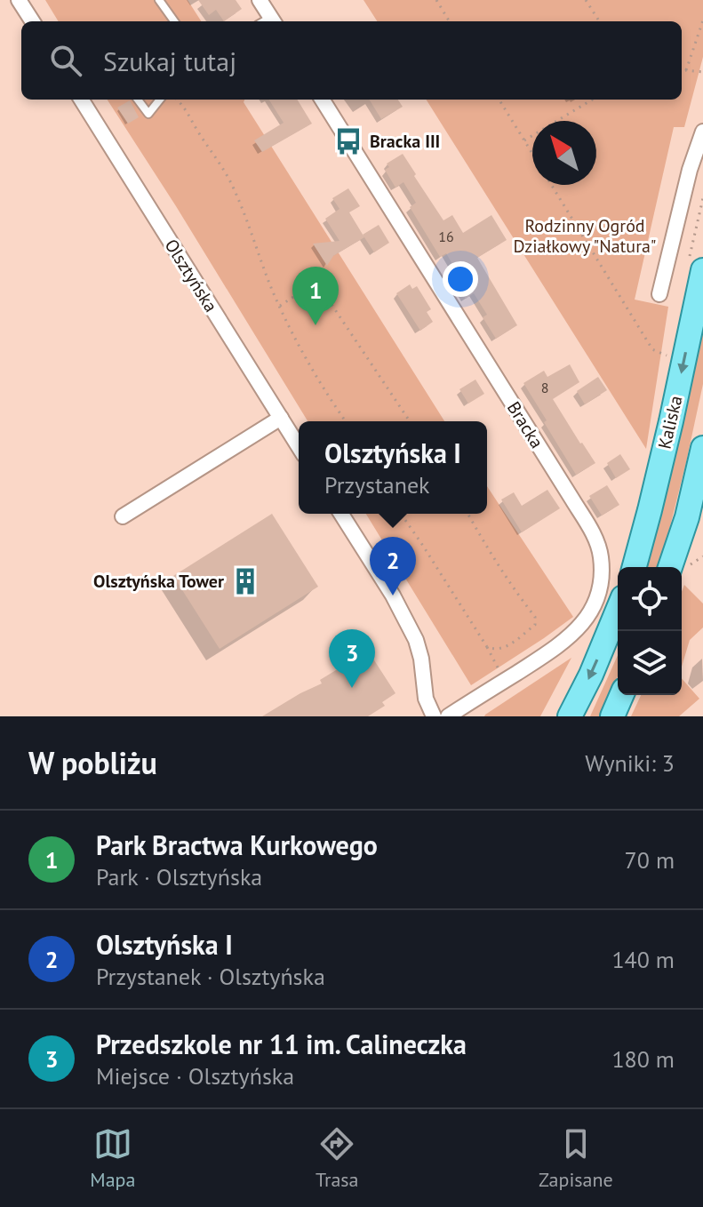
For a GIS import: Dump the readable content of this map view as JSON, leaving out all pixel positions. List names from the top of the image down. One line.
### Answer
{"streets":{"main road":["Kaliska"],"street":["Olsztyńska","Bracka"]},"parks":["Rodzinny Ogród Działkowy \"Natura\""],"places":{"bus stop":["Bracka III"],"building":["Olsztyńska Tower"]},"house_numbers":["16","8"],"north":"top left","page":{"search":"Szukaj tutaj","pins":["1","2","3"],"popup":["Olsztyńska I","Przystanek"],"heading":["W pobliżu","Wyniki: 3"],"list":[{"mark":"1","name":"Park Bractwa Kurkowego","note":"Park · Olsztyńska","value":"70 m"},{"mark":"2","name":"Olsztyńska I","note":"Przystanek · Olsztyńska","value":"140 m"},{"mark":"3","name":"Przedszkole nr 11 im. Calineczka","note":"Miejsce · Olsztyńska","value":"180 m"}],"nav":["Mapa","Trasa","Zapisane"]}}
